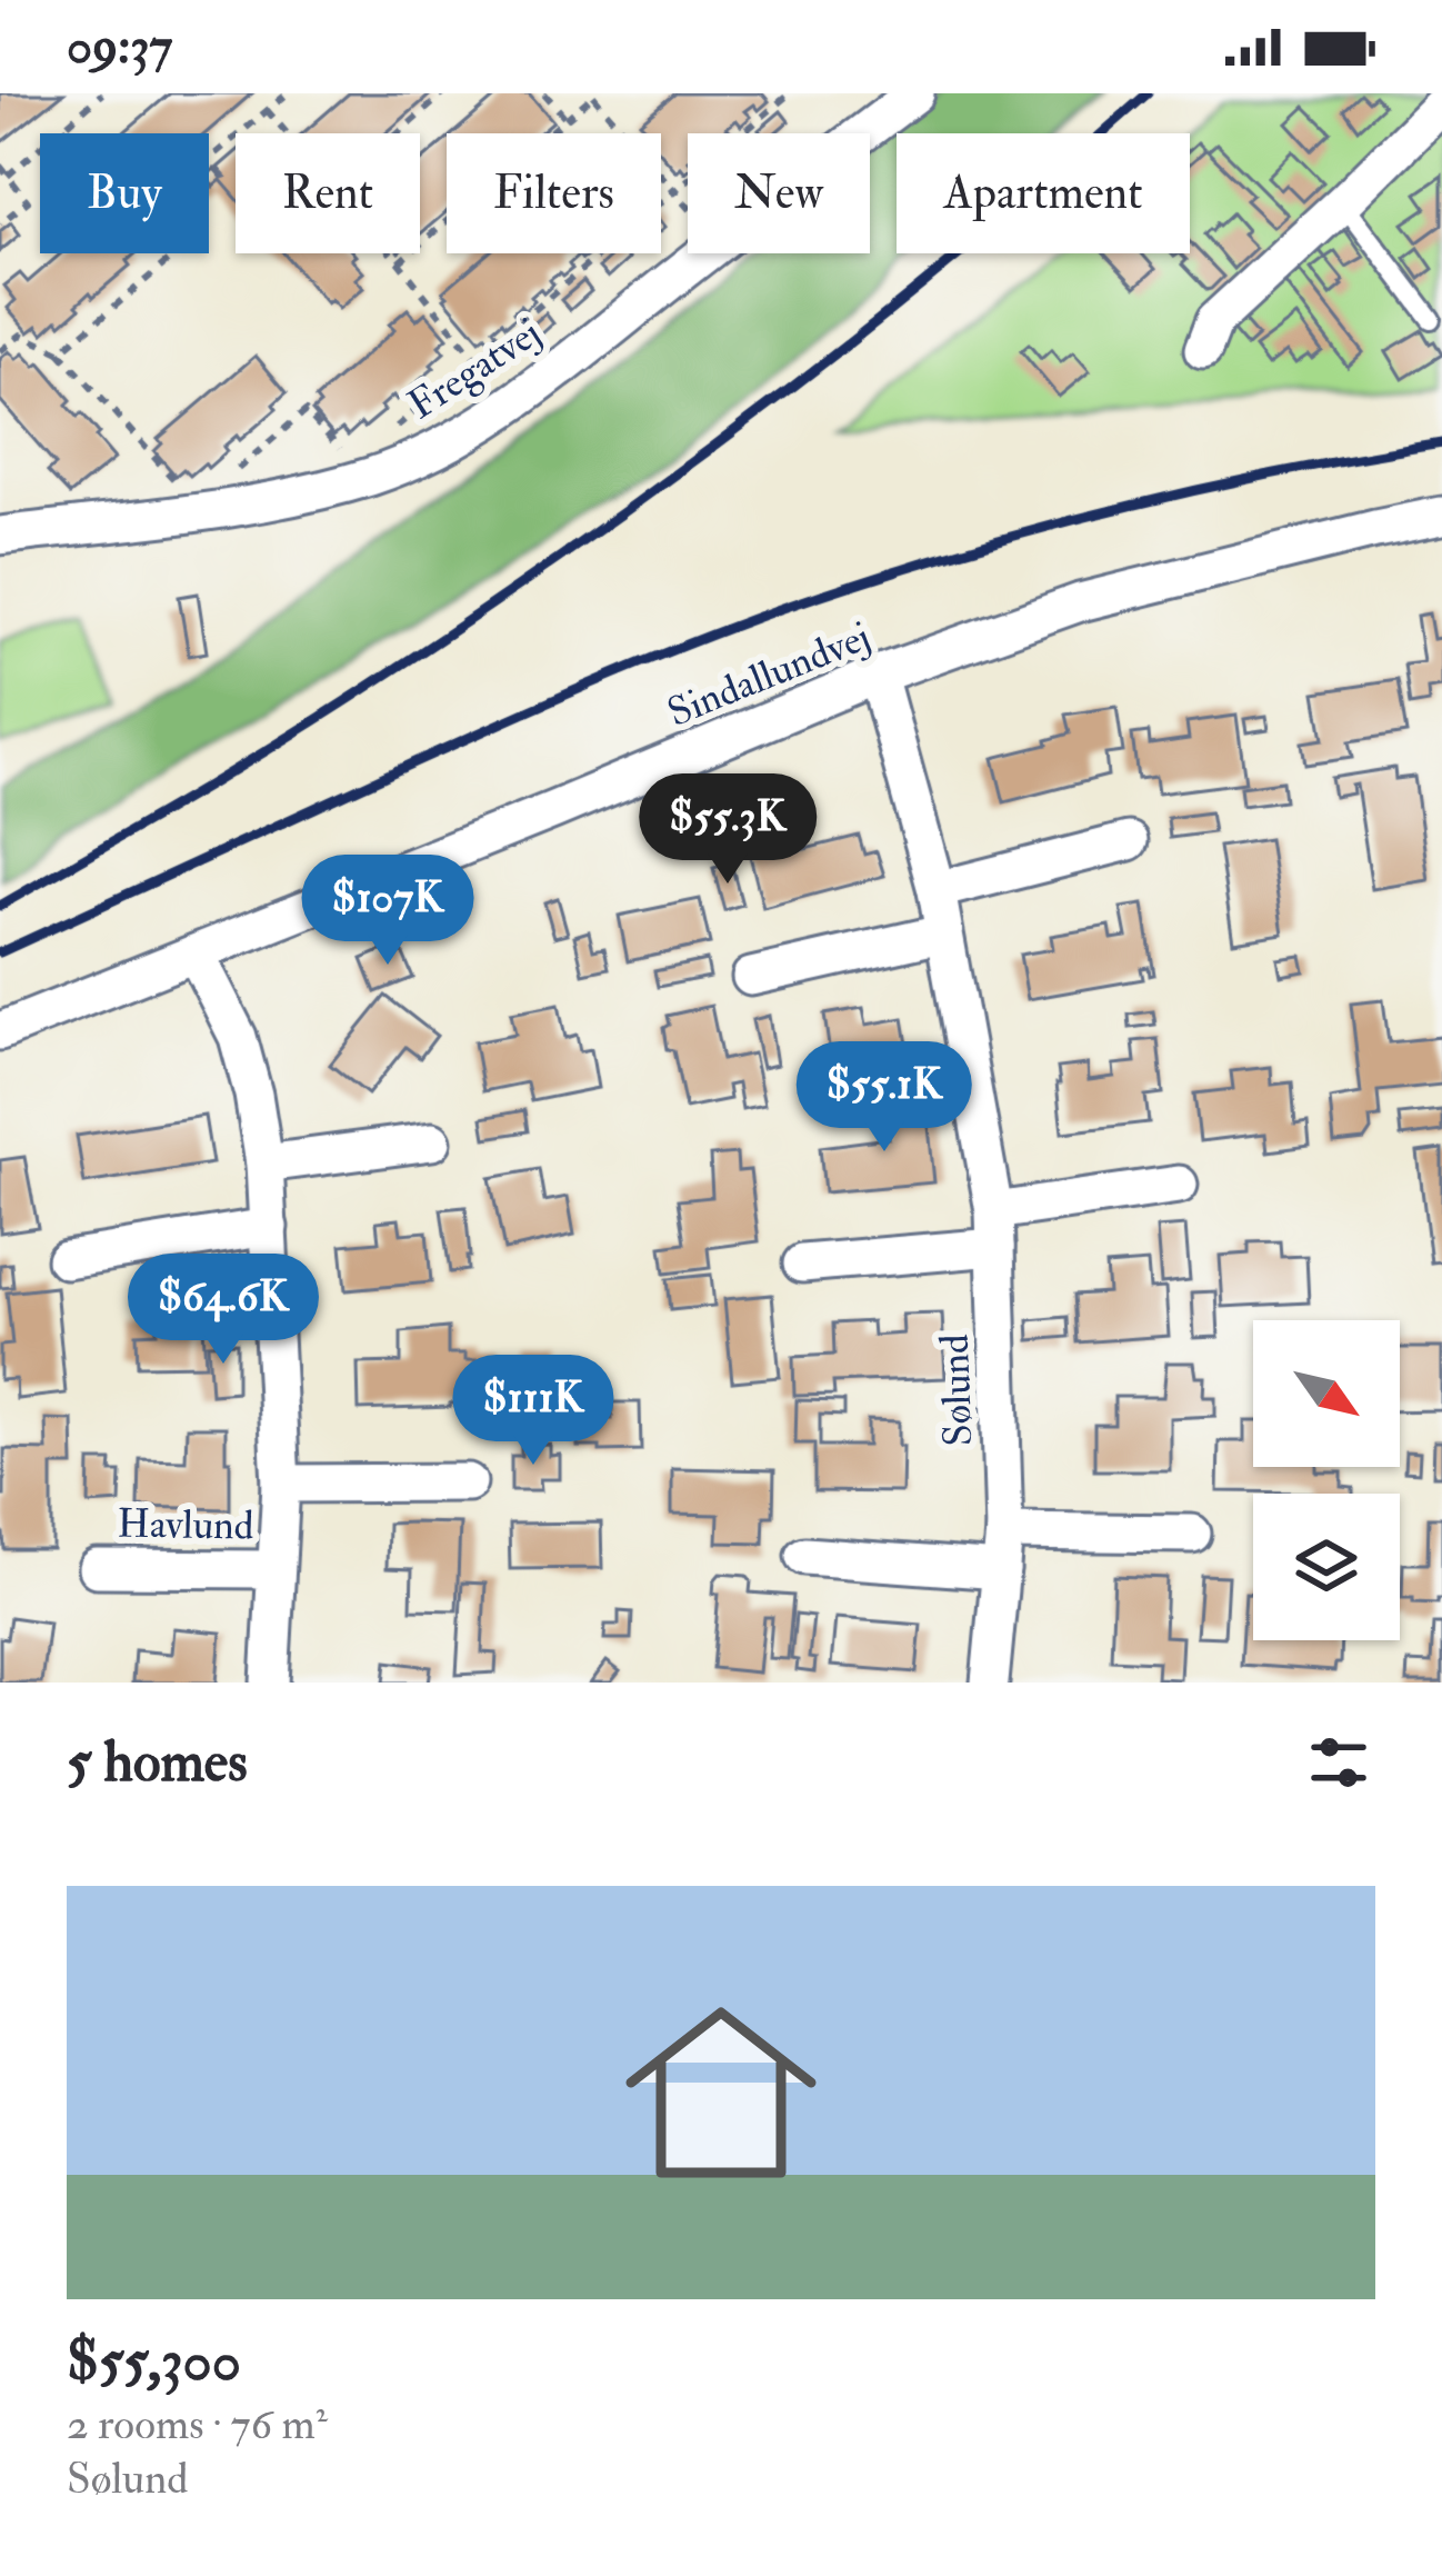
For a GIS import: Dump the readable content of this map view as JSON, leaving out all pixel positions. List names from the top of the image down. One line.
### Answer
{"streets":{"street":["Fregatvej","Sindallundvej","Sølund","Havlund"]},"crossings":[["Sindallundvej","Sølund"],["Sindallundvej","Havlund"]],"north":"bottom right","page":{"status":"09:37","chip":["Buy","Rent","Filters","New","Apartment"],"price":["$55.3K","$107K","$55.1K","$64.6K","$111K"],"heading":"5 homes","list":[{"name":"$55,300","note":"2 rooms · 76 m² · Sølund"}]}}
